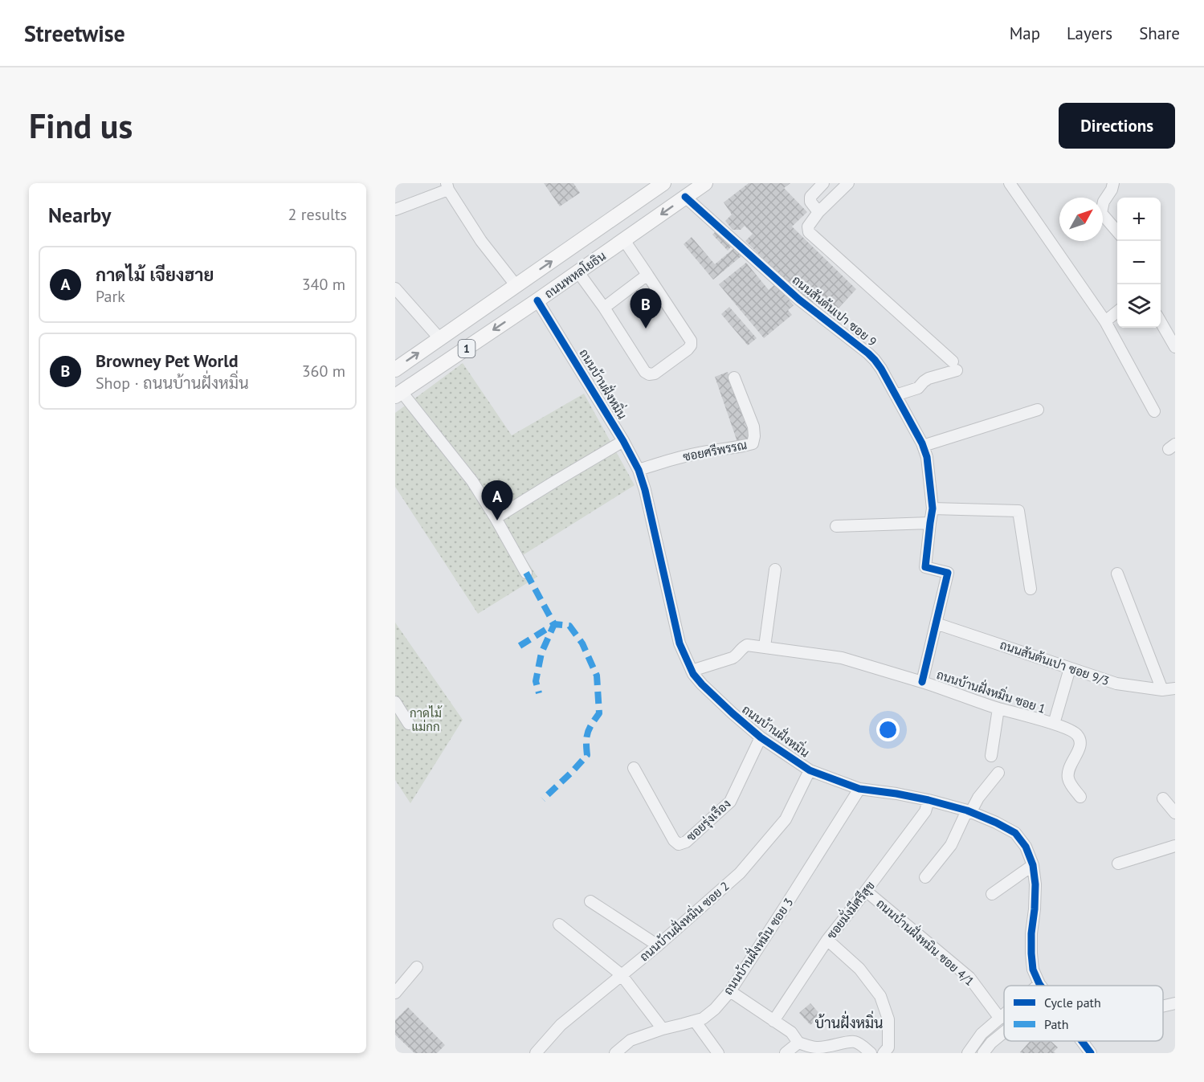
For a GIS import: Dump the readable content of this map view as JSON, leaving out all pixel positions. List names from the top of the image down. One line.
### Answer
{"streets":{"main road":["ถนนพหลโยธิน","1"],"street":["ถนนสันต้นเปา ซอย 9","ถนนบ้านฝั่งหมิ่น","ซอยศรีพรรณ","ถนนสันต้นเปา ซอย 9/3","ถนนบ้านฝั่งหมิ่น ซอย 1","ซอยรุ่งเรือง","ซอยมั่งมีศรีสุข","ถนนบ้านฝั่งหมิ่น ซอย 2","ถนนบ้านฝั่งหมิน ซอย 4/1","ถนนบ้านฝั่งหมิน ซอย 3"]},"crossings":[["ถนนพหลโยธิน","ถนนสันต้นเปา ซอย 9"],["ถนนพหลโยธิน","ถนนบ้านฝั่งหมิ่น"],["ถนนสันต้นเปา ซอย 9","ถนนสันต้นเปา ซอย 9/3"],["ถนนสันต้นเปา ซอย 9","ถนนบ้านฝั่งหมิ่น ซอย 1"],["ถนนบ้านฝั่งหมิ่น","ซอยศรีพรรณ"],["ถนนบ้านฝั่งหมิ่น","ถนนบ้านฝั่งหมิ่น ซอย 1"],["ถนนบ้านฝั่งหมิ่น","ซอยรุ่งเรือง"],["ถนนบ้านฝั่งหมิ่น","ซอยมั่งมีศรีสุข"],["ถนนบ้านฝั่งหมิ่น","ถนนบ้านฝั่งหมิ่น ซอย 2"],["ถนนบ้านฝั่งหมิ่น","ถนนบ้านฝั่งหมิน ซอย 3"],["ซอยมั่งมีศรีสุข","ถนนบ้านฝั่งหมิน ซอย 4/1"]],"districts":["บ้านฝั่งหมิ่น"],"parks":["กาดไม้ แม่กก"],"legend":["Cycle path","Path"],"north":"top right","page":{"header":"Streetwise","nav":["Map","Layers","Share"],"buttons":"Directions","title":"Find us","heading":["Nearby","2 results"],"map_buttons":["+","−"],"list":[{"mark":"A","name":"กาดไม้ เจียงฮาย","note":"Park","value":"340 m"},{"mark":"B","name":"Browney Pet World","note":"Shop · ถนนบ้านฝั่งหมิ่น","value":"360 m"}],"pins":["B","A"]}}
